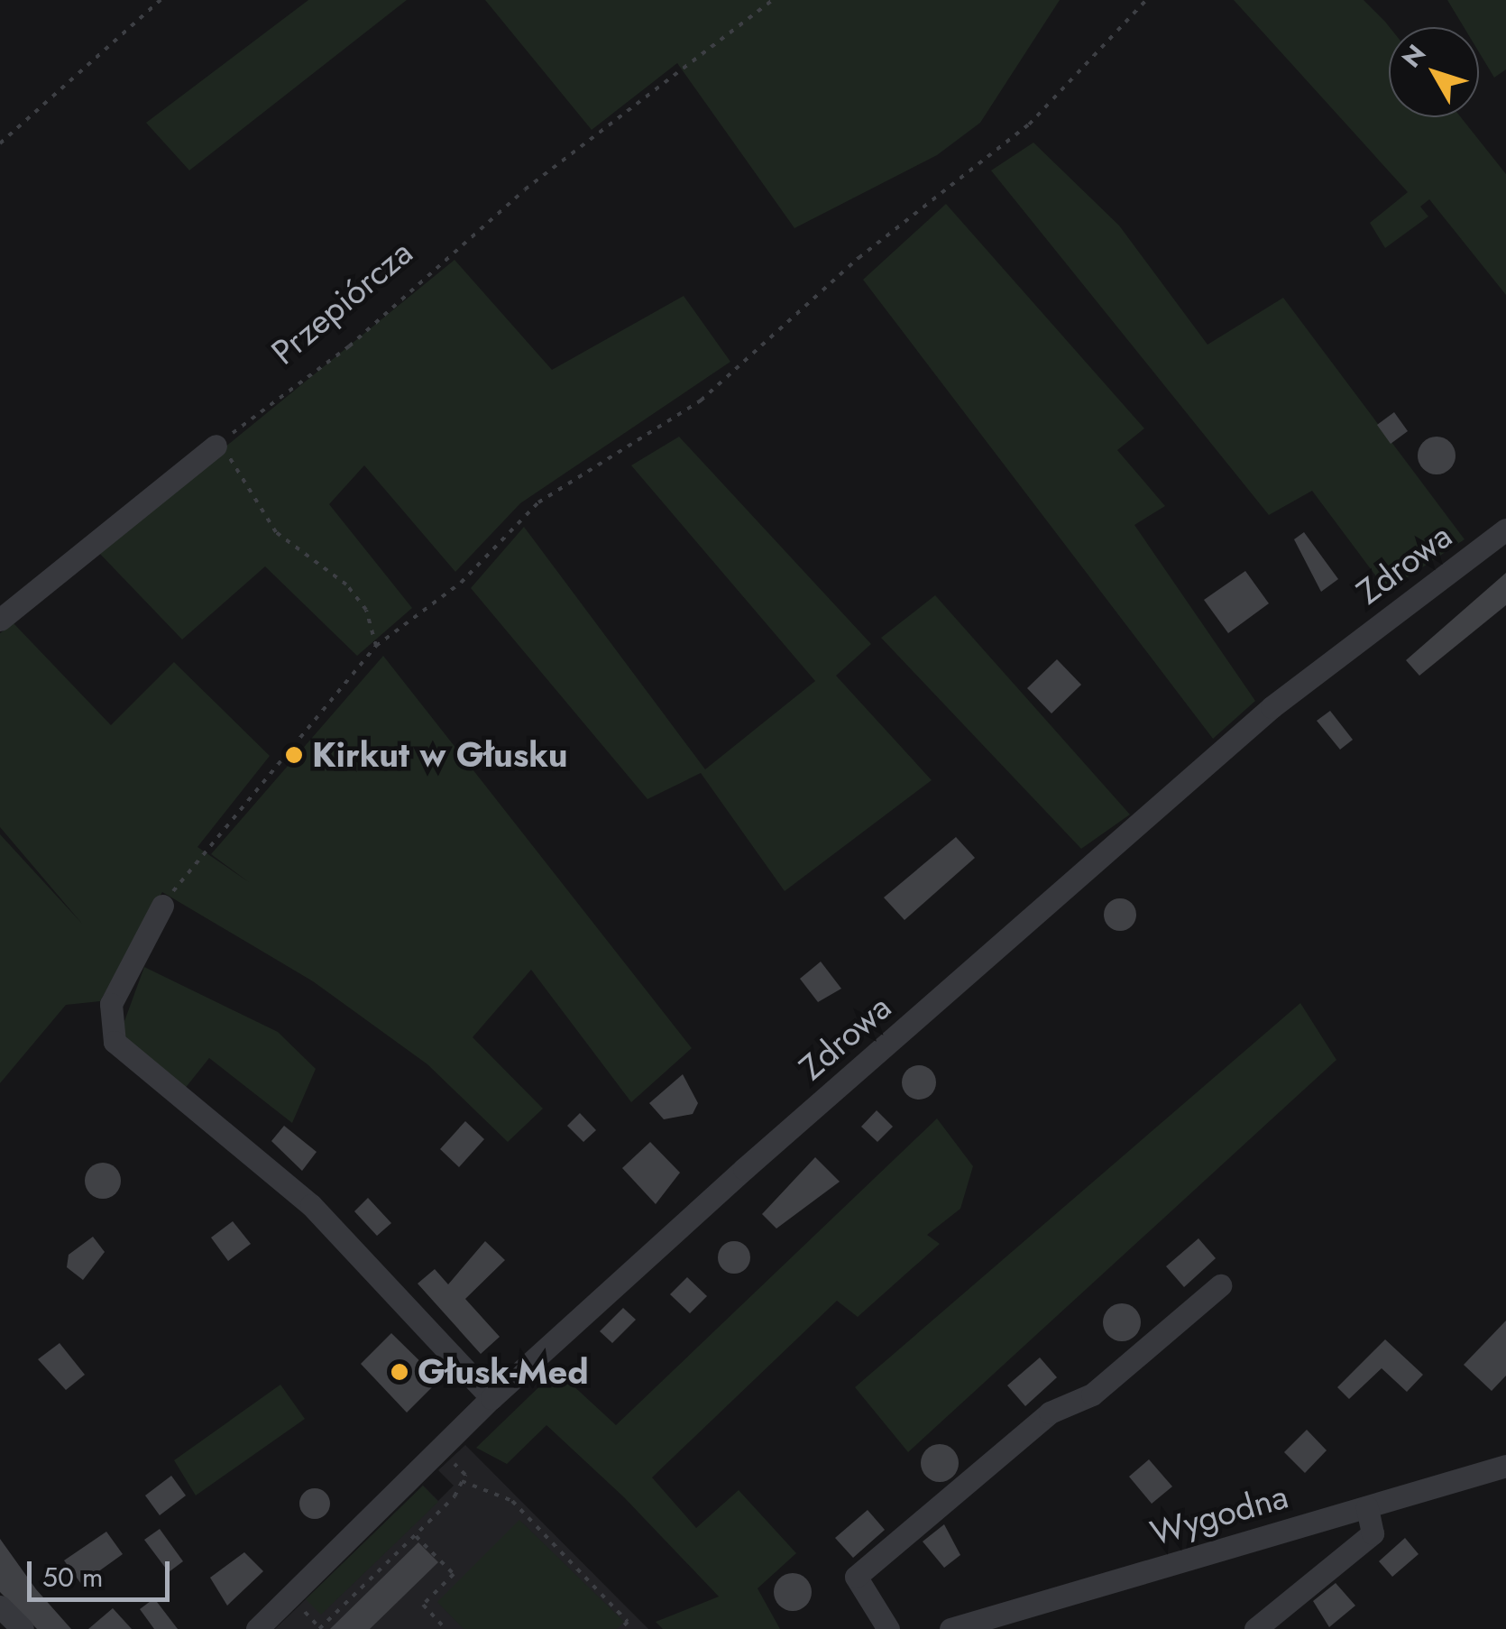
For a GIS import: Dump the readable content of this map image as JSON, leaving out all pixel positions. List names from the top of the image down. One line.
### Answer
{"streets":{"street":["Zdrowa","Wygodna"],"path":["Przepiórcza"]},"places":["Kirkut w Głusku","Głusk-Med"],"scale_bar":"50 m","north":"top left"}
